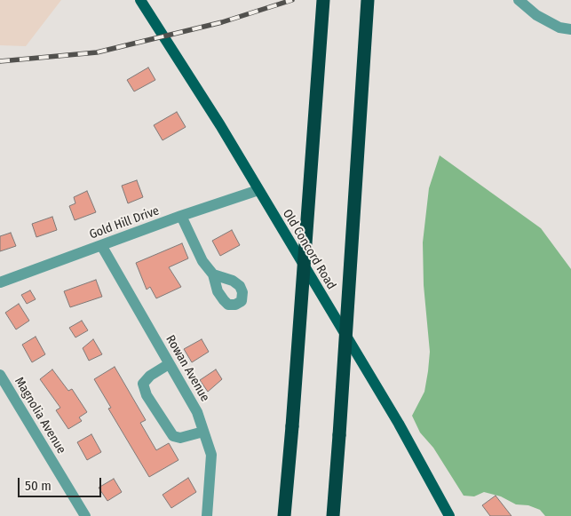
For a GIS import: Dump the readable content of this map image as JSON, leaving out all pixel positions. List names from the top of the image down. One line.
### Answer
{"streets":{"main road":["Old Concord Road"],"street":["Gold Hill Drive","Rowan Avenue","Magnolia Avenue"]},"crossings":[["Gold Hill Drive","Old Concord Road"],["Gold Hill Drive","Rowan Avenue"]],"scale_bar":"50 m"}
